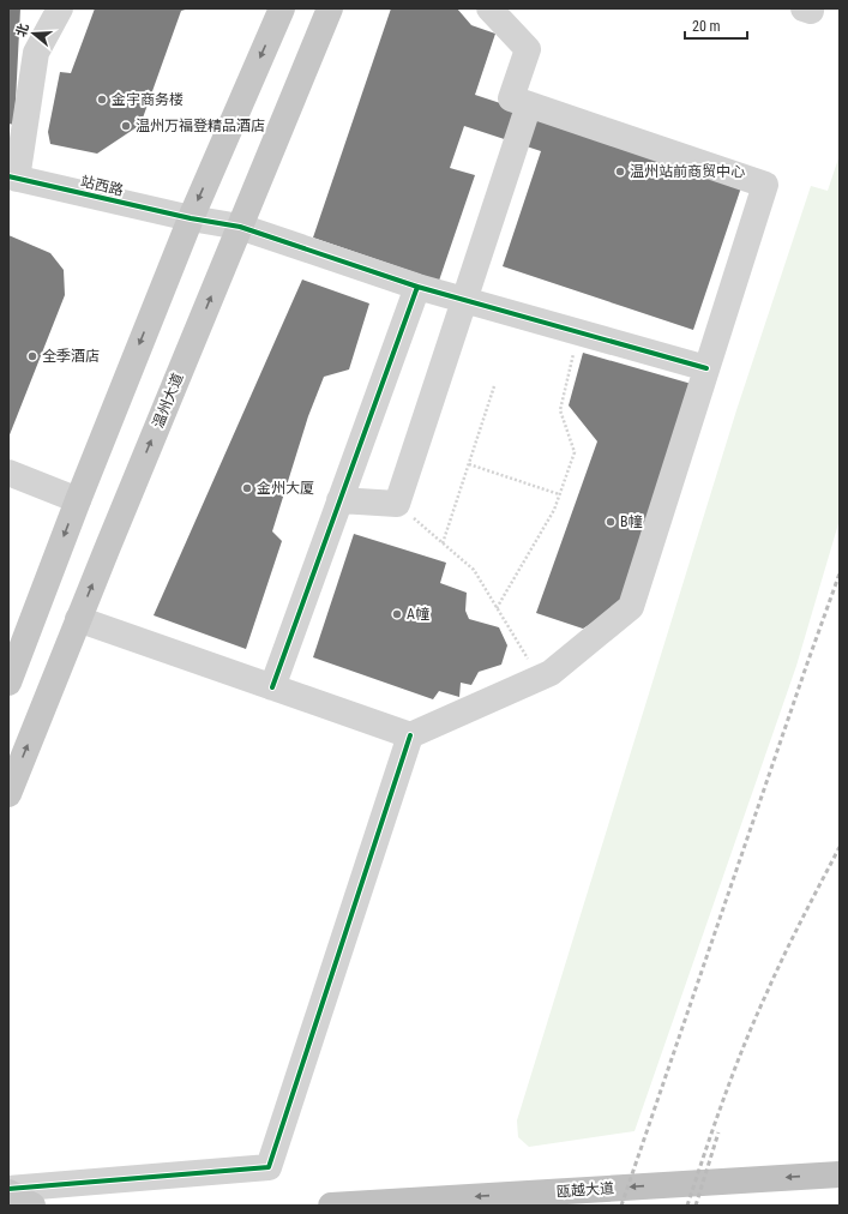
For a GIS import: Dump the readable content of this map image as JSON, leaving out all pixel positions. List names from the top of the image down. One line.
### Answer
{"streets":{"highway":["瓯越大道"],"main road":["温州大道"],"street":["站西路"]},"crossings":[["站西路","温州大道"]],"one_way":["瓯越大道"],"places":["金宇商务楼","温州万福登精品酒店","温州站前商贸中心","全季酒店","金州大厦","B幢","A幢"],"scale_bar":"20 m","north":"left"}
